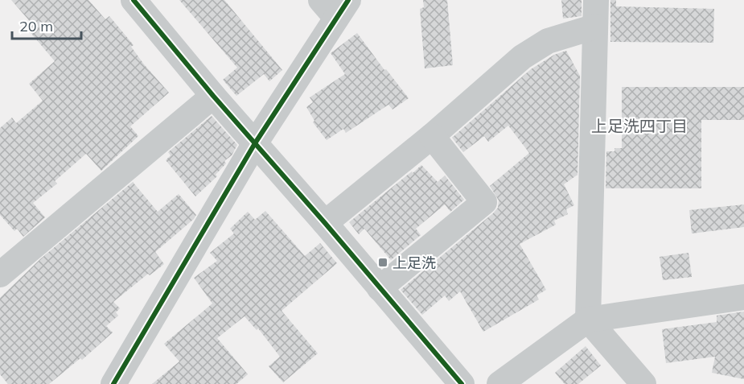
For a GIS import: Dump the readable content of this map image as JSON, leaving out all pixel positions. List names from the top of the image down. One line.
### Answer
{"districts":["上足洗四丁目"],"places":{"transit":["上足洗"]},"scale_bar":"20 m"}
